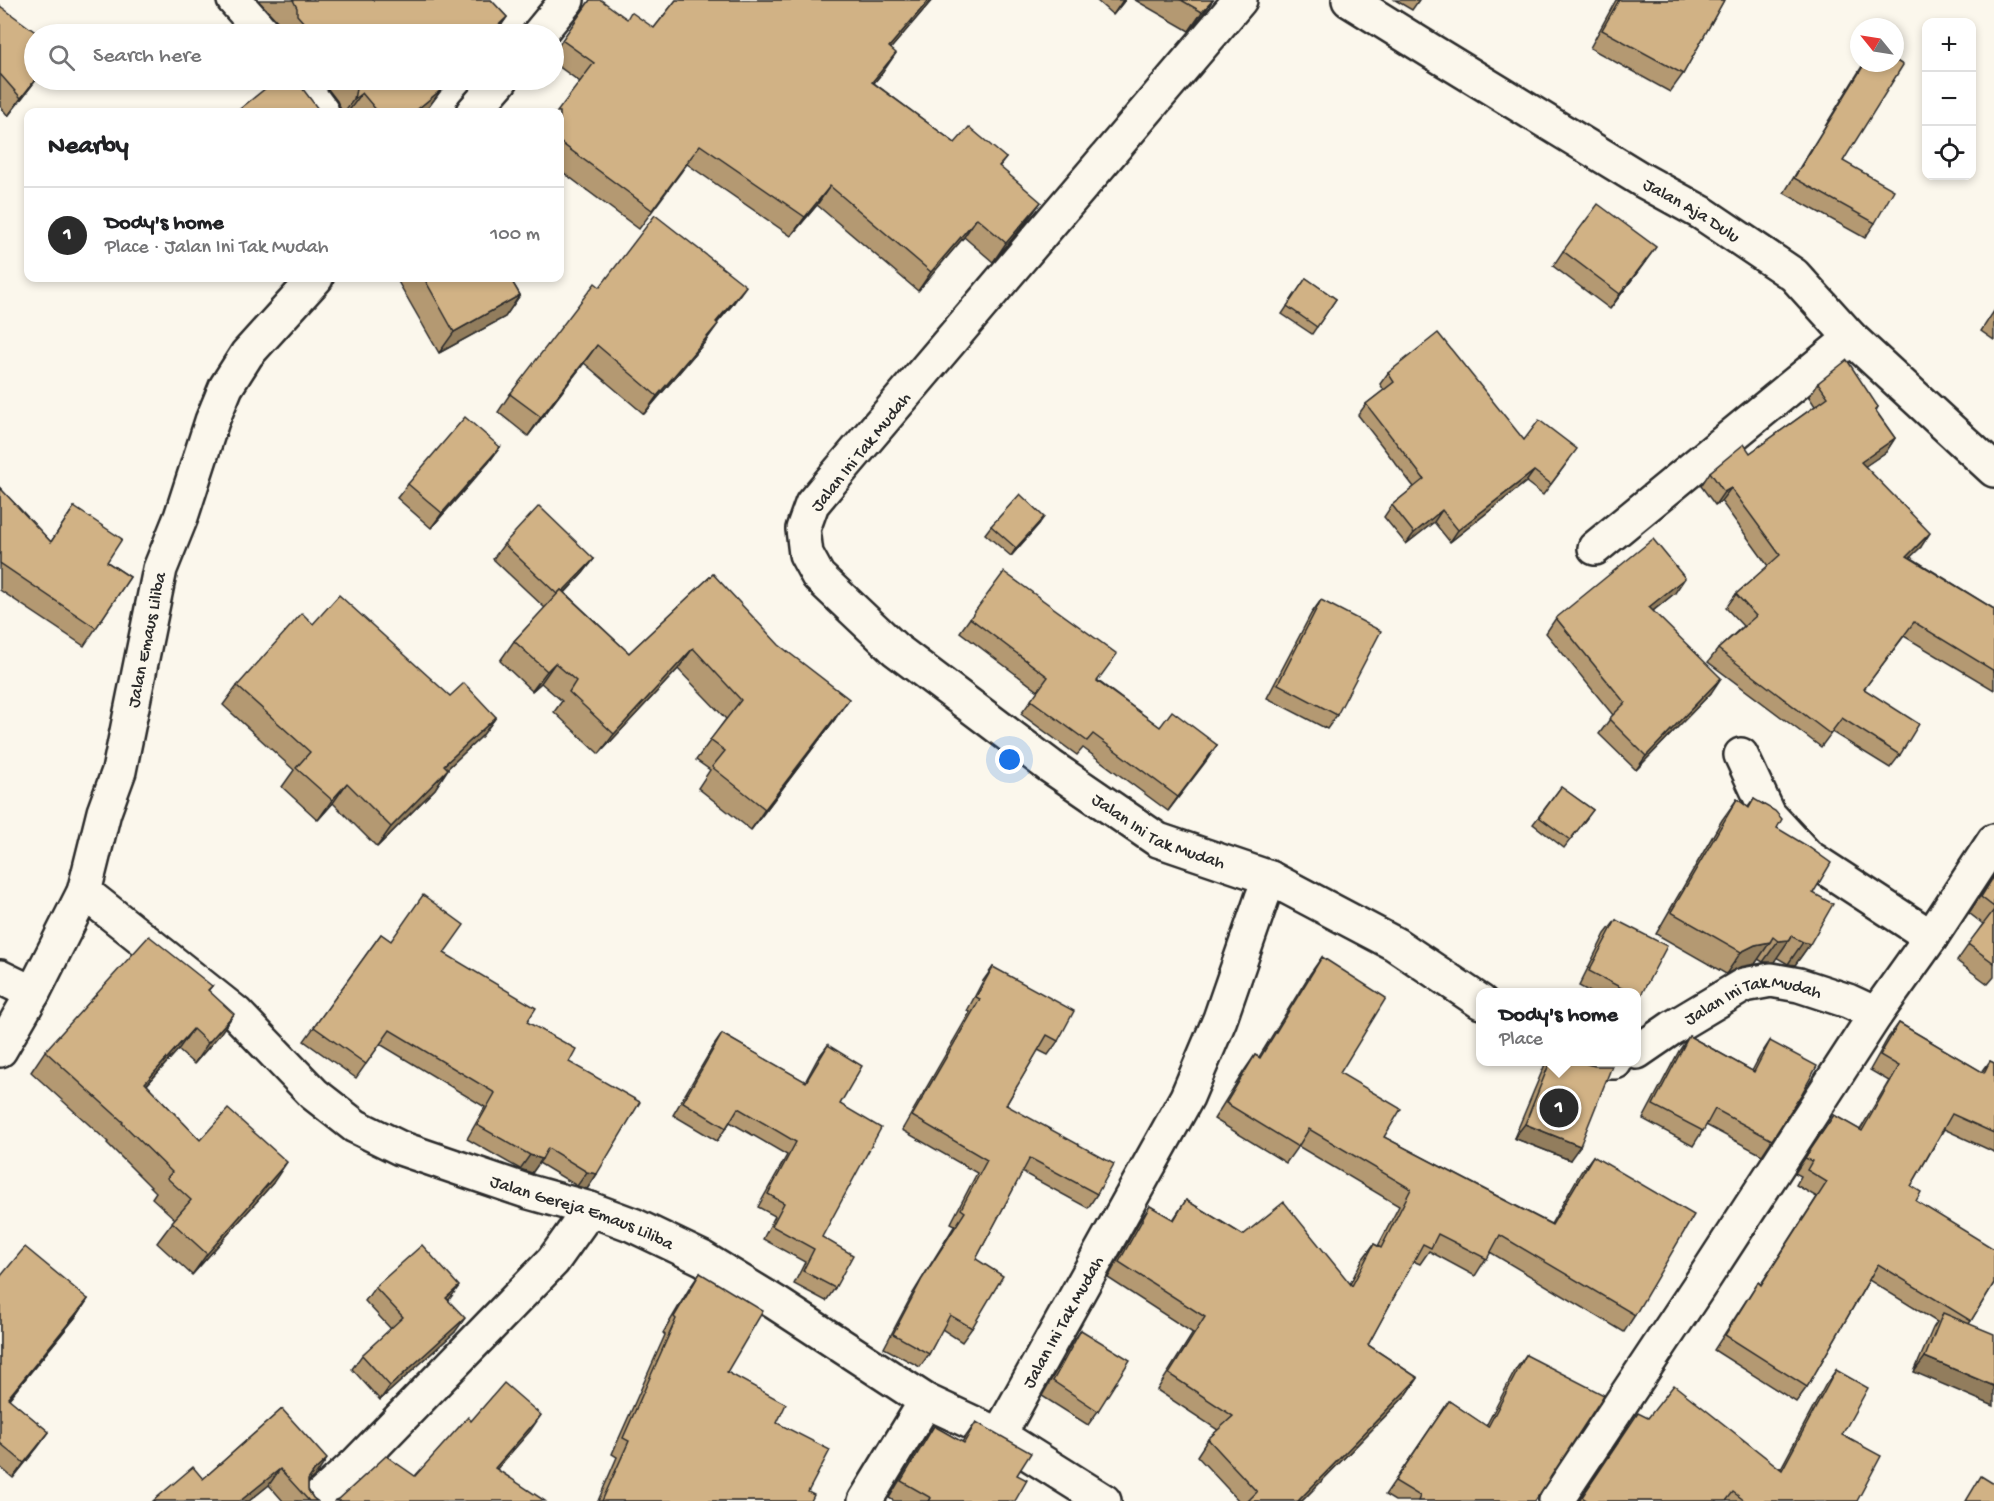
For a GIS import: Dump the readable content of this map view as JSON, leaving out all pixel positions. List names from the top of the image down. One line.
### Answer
{"streets":{"street":["Jalan Aja Dulu","Jalan Ini Tak Mudah","Jalan Emaus Liliba","Jalan Gereja Emaus Liliba"]},"crossings":[["Jalan Ini Tak Mudah","Jalan Gereja Emaus Liliba"],["Jalan Emaus Liliba","Jalan Gereja Emaus Liliba"]],"north":"top left","page":{"map_buttons":["+","−"],"search":"Search here","heading":"Nearby","list":[{"mark":"1","name":"Dody's home","note":"Place · Jalan Ini Tak Mudah","value":"100 m"}],"popup":["Dody's home","Place"],"pins":"1"}}
